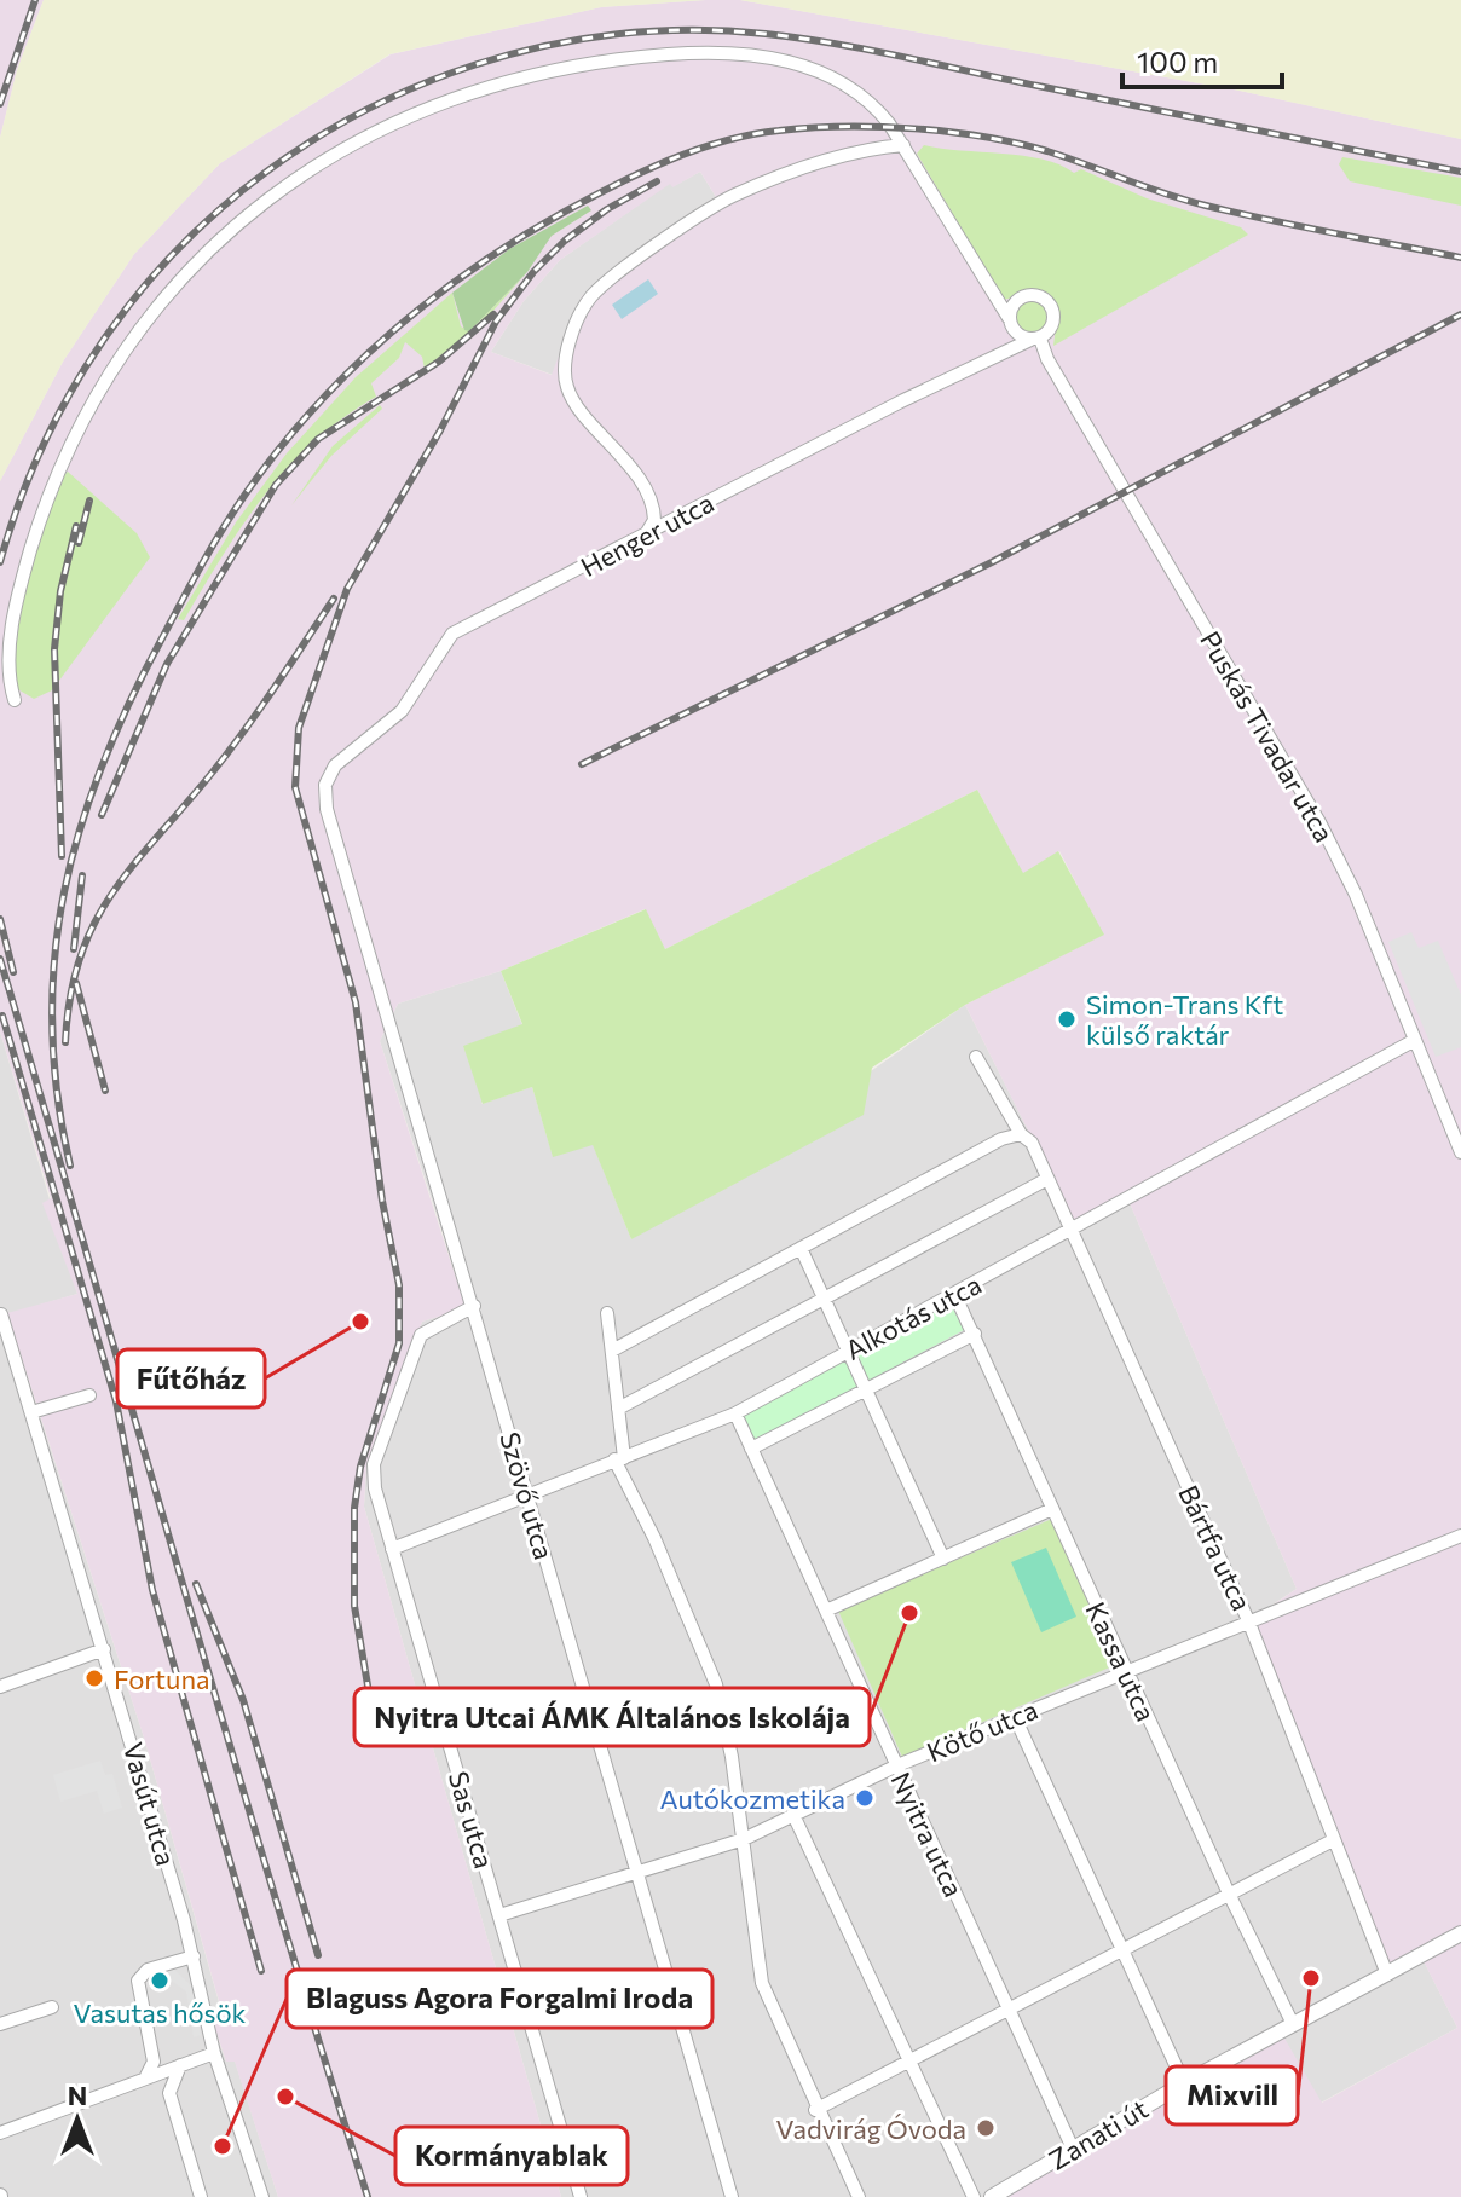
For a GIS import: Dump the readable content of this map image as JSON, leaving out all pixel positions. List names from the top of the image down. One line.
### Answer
{"streets":{"street":["Henger utca","Puskás Tivadar utca","Alkotás utca","Szövő utca","Bártfa utca","Kassa utca","Kötő utca","Vasút utca","Sas utca","Nyitra utca","Zanati út"]},"crossings":[["Henger utca","Puskás Tivadar utca"],["Henger utca","Szövő utca"],["Puskás Tivadar utca","Alkotás utca"],["Alkotás utca","Szövő utca"],["Alkotás utca","Bártfa utca"],["Alkotás utca","Kassa utca"],["Alkotás utca","Sas utca"],["Alkotás utca","Nyitra utca"],["Szövő utca","Kötő utca"],["Szövő utca","Sas utca"],["Bártfa utca","Kötő utca"],["Bártfa utca","Zanati út"],["Kassa utca","Kötő utca"],["Kassa utca","Zanati út"],["Kötő utca","Sas utca"],["Kötő utca","Nyitra utca"],["Nyitra utca","Zanati út"]],"places":["Simon-Trans Kft külső raktár","Fűtőház","Nyitra Utcai ÁMK Általános Iskolája","Fortuna","Autókozmetika","Mixvill","Vasutas hősök","Kormányablak","Vadvirág Óvoda","Blaguss Agora Forgalmi Iroda"],"scale_bar":"100 m","north":"top"}
